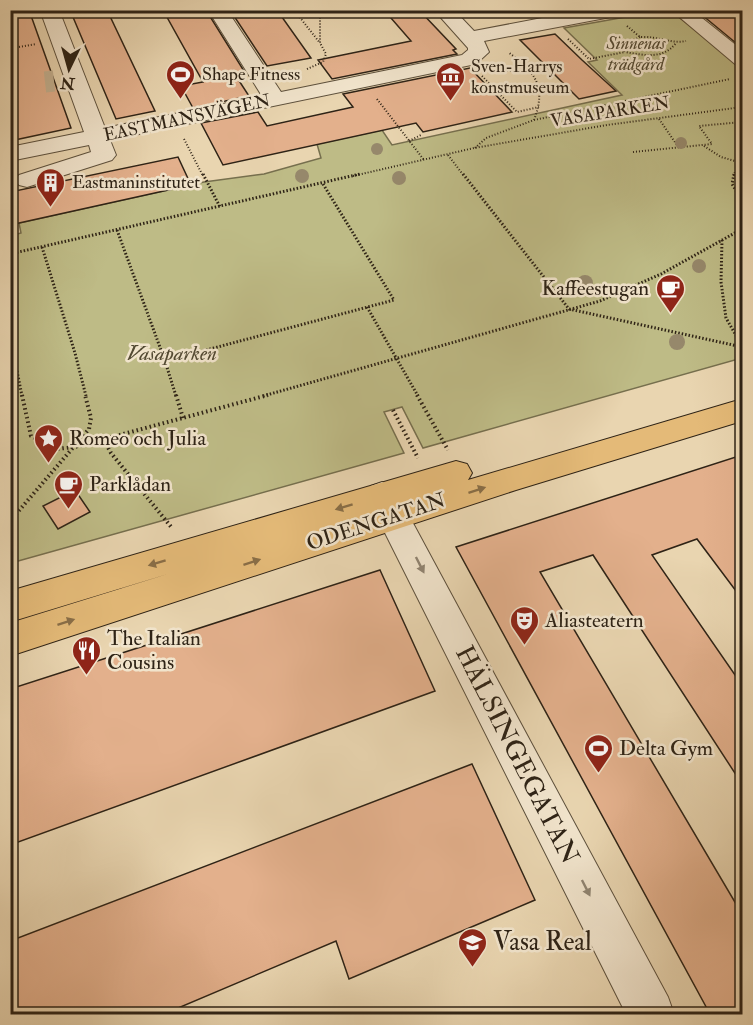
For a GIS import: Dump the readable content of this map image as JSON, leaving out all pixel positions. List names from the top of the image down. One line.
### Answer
{"streets":{"main road":["ODENGATAN"],"street":["EASTMANSVÄGEN","HÄLSINGEGATAN"],"path":["VASAPARKEN"]},"crossings":[["ODENGATAN","HÄLSINGEGATAN"]],"one_way":["HÄLSINGEGATAN"],"parks":["Sinnenas trädgård","Vasaparken"],"places":{"sports":["Shape Fitness","Delta Gym"],"museum":["Sven-Harrys konstmuseum"],"building":["Eastmaninstitutet"],"cafe":["Kaffeestugan","Parklådan"],"place":["Romeo och Julia"],"theatre":["Aliasteatern"],"restaurant":["The Italian Cousins"],"school or university":["Vasa Real"]},"north":"bottom"}
